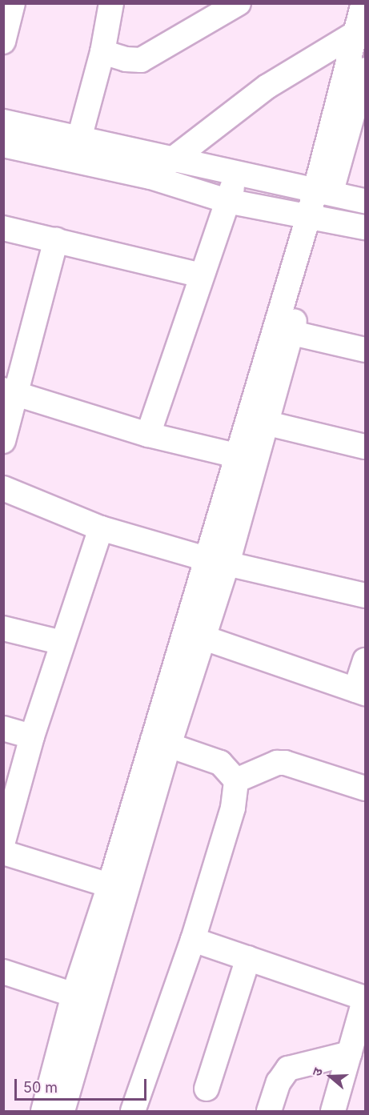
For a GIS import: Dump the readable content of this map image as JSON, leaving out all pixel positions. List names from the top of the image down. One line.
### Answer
{"scale_bar":"50 m","north":"left"}
